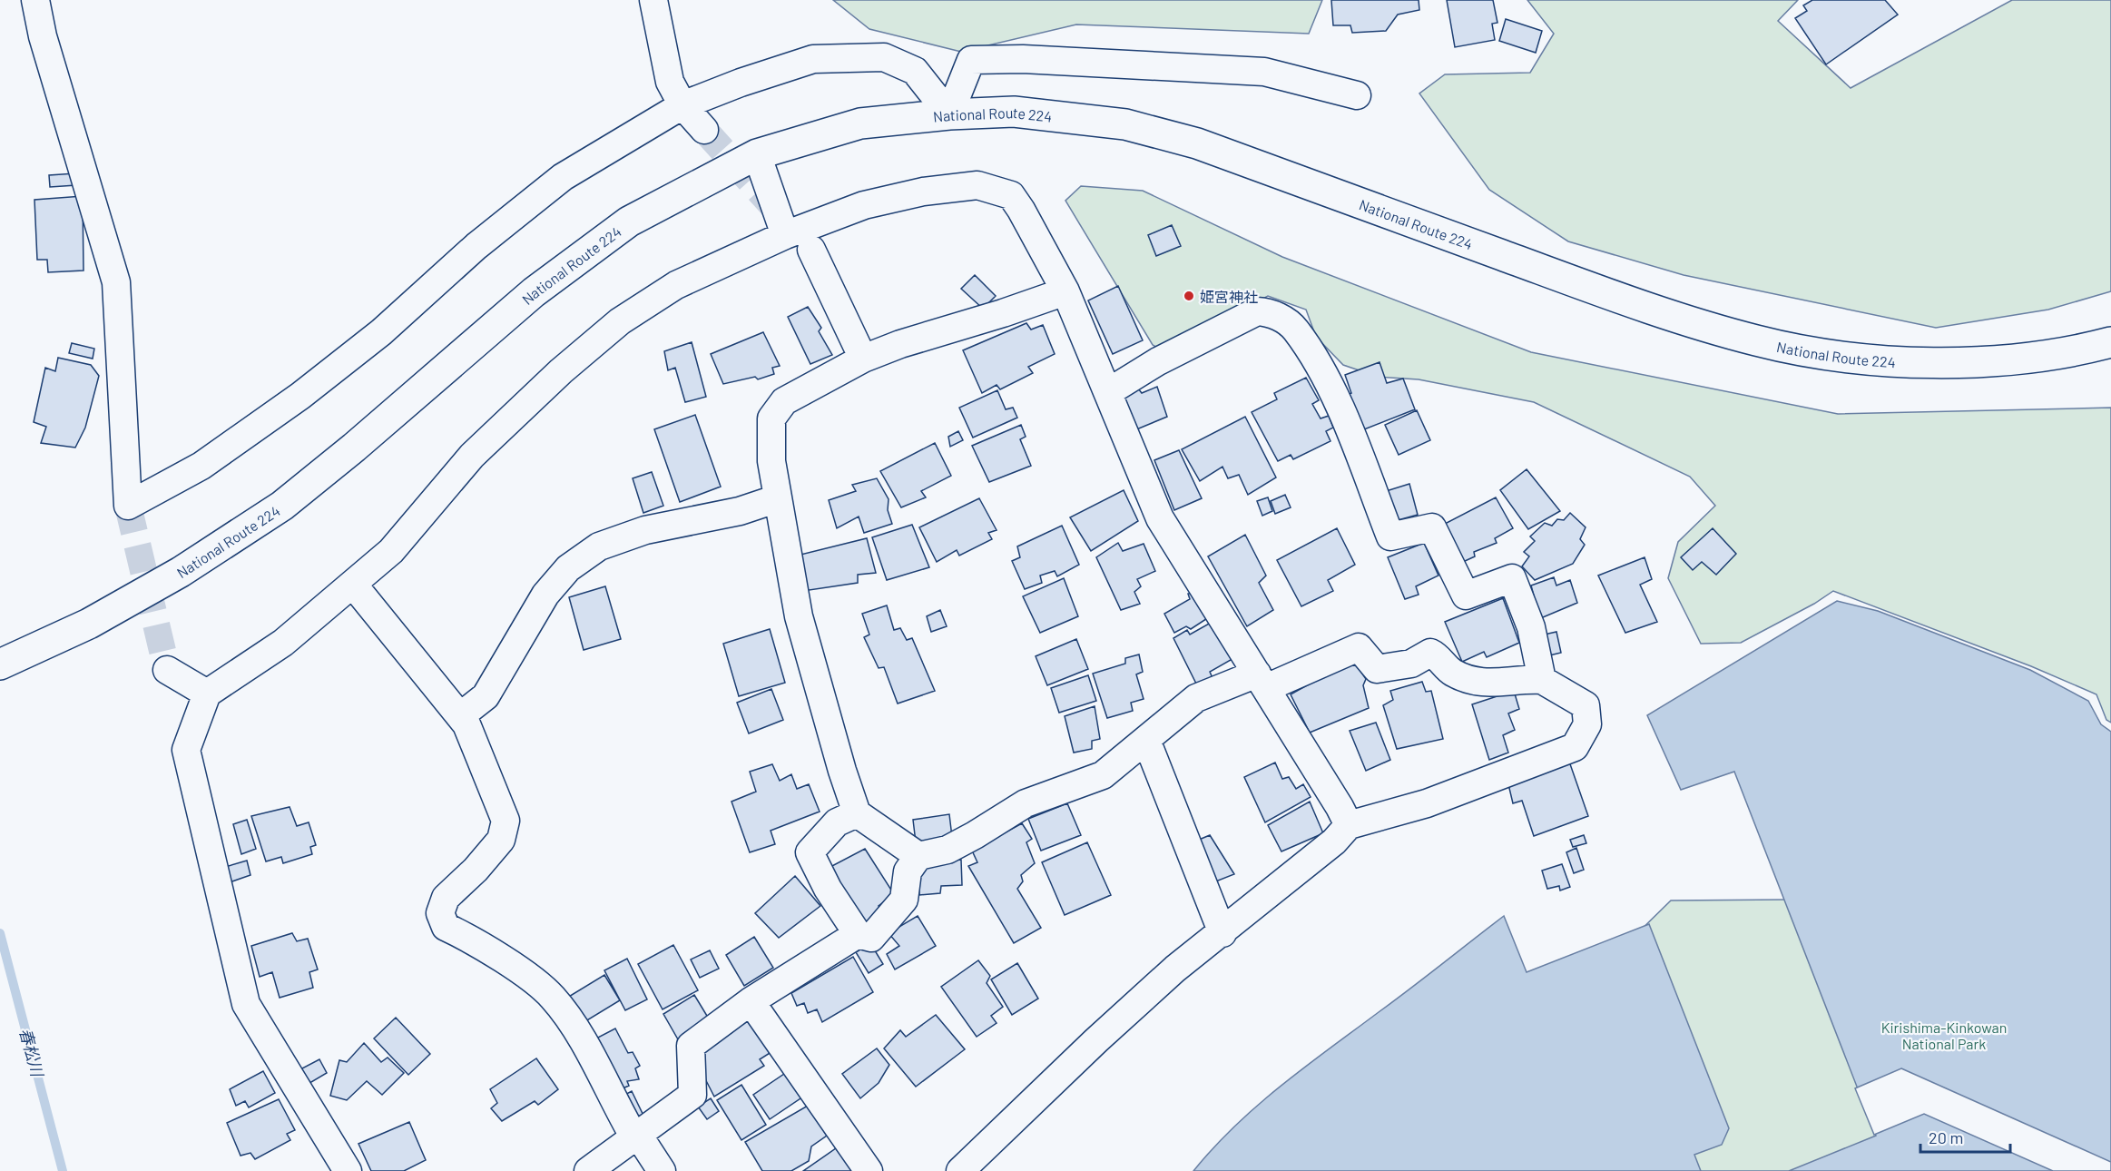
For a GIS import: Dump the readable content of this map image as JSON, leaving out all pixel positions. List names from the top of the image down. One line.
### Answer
{"streets":{"highway":["National Route 224"]},"water":["春松川"],"parks":["Kirishima-Kinkowan National Park"],"places":["姫宮神社"],"scale_bar":"20 m"}
